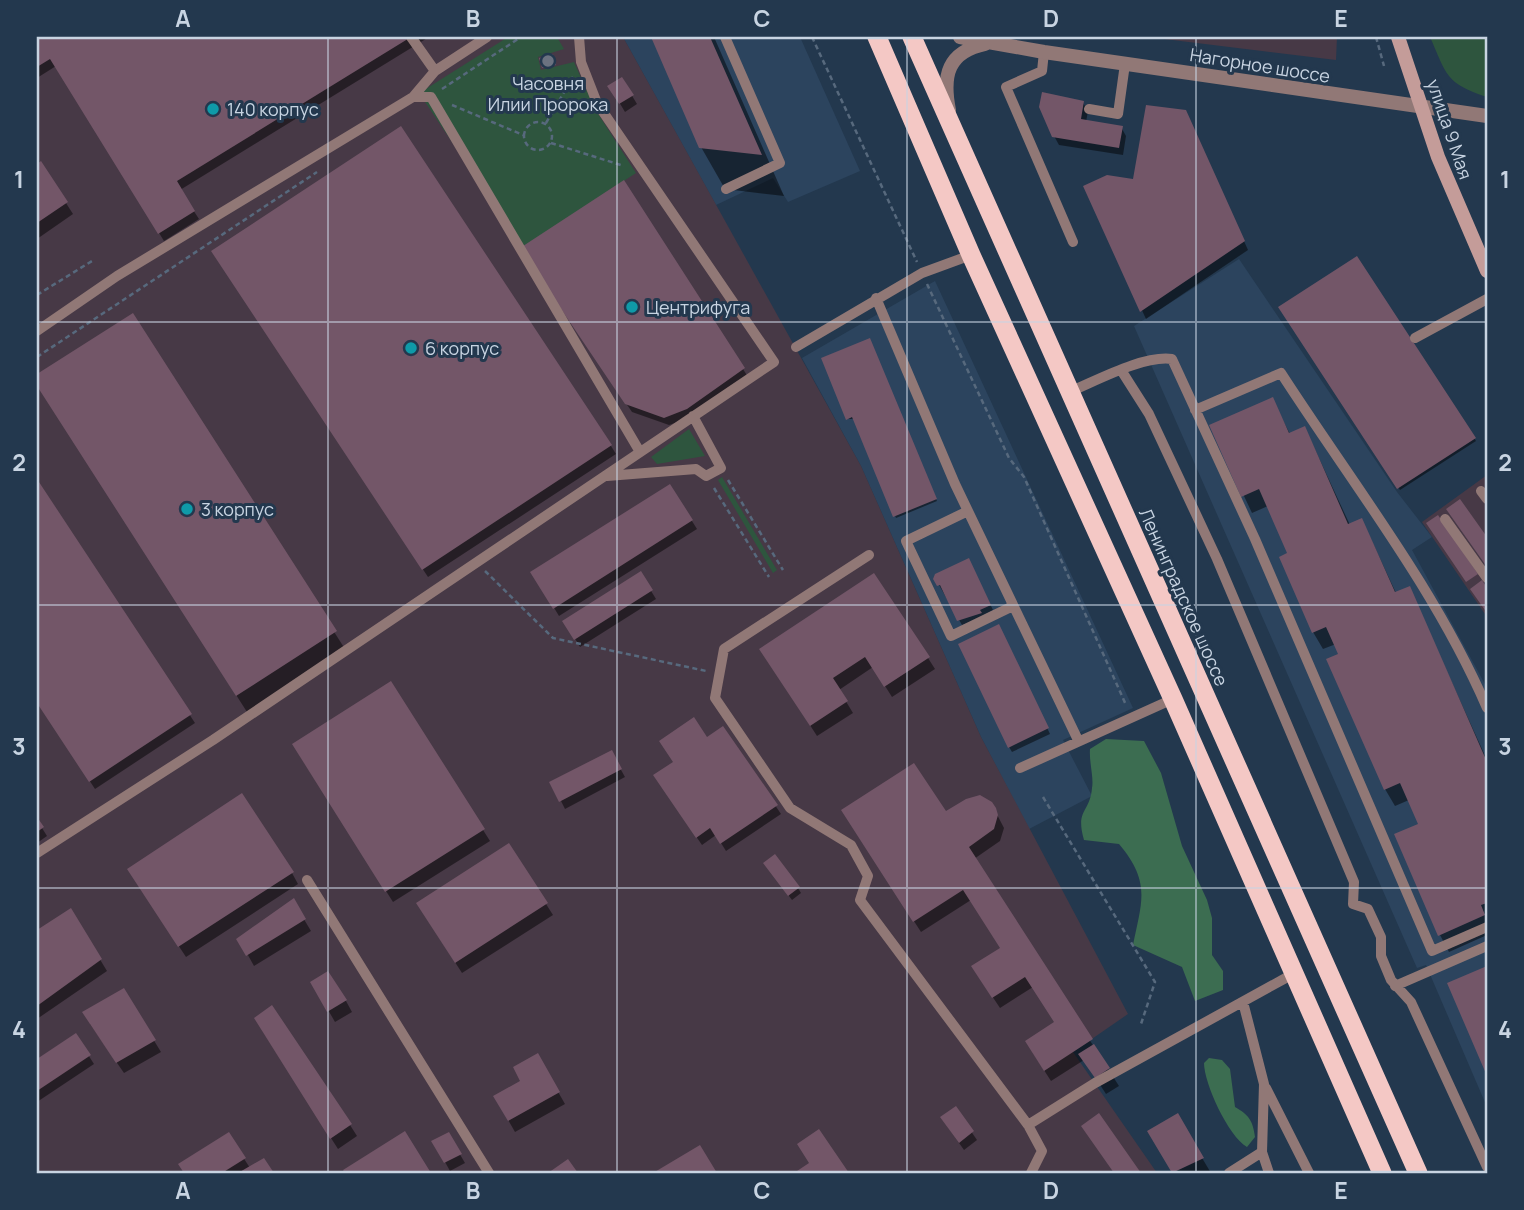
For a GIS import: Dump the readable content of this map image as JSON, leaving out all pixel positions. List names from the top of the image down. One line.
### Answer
{"streets":{"highway":["Ленинградское шоссе"],"main road":["улица 9 Мая"],"street":["Нагорное шоссе"]},"crossings":[["Нагорное шоссе","улица 9 Мая"]],"places":["Часовня Илии Пророка","140 корпус","Центрифуга","6 корпус","3 корпус"],"grid":{"columns":["A","B","C","D","E"],"rows":["1","2","3","4"]}}
